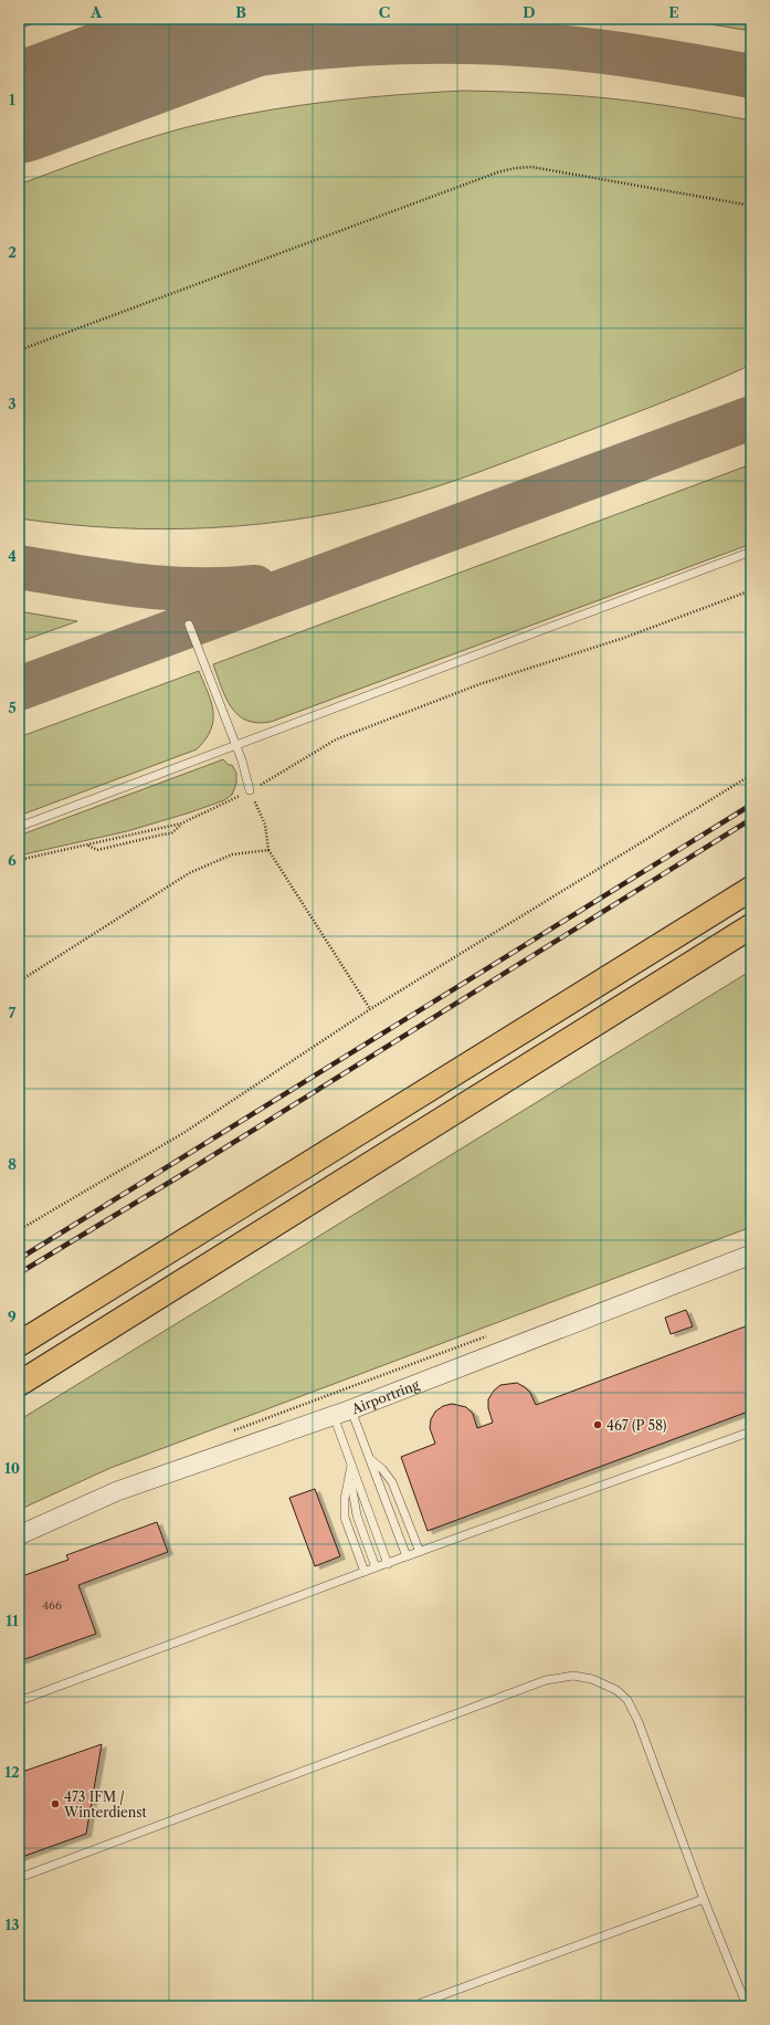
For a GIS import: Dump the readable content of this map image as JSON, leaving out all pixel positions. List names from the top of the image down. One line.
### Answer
{"streets":{"street":["Airportring"]},"places":["467 (P 58)","473 IFM / Winterdienst"],"house_numbers":["466"],"grid":{"columns":["A","B","C","D","E"],"rows":["1","2","3","4","5","6","7","8","9","10","11","12","13"]}}
